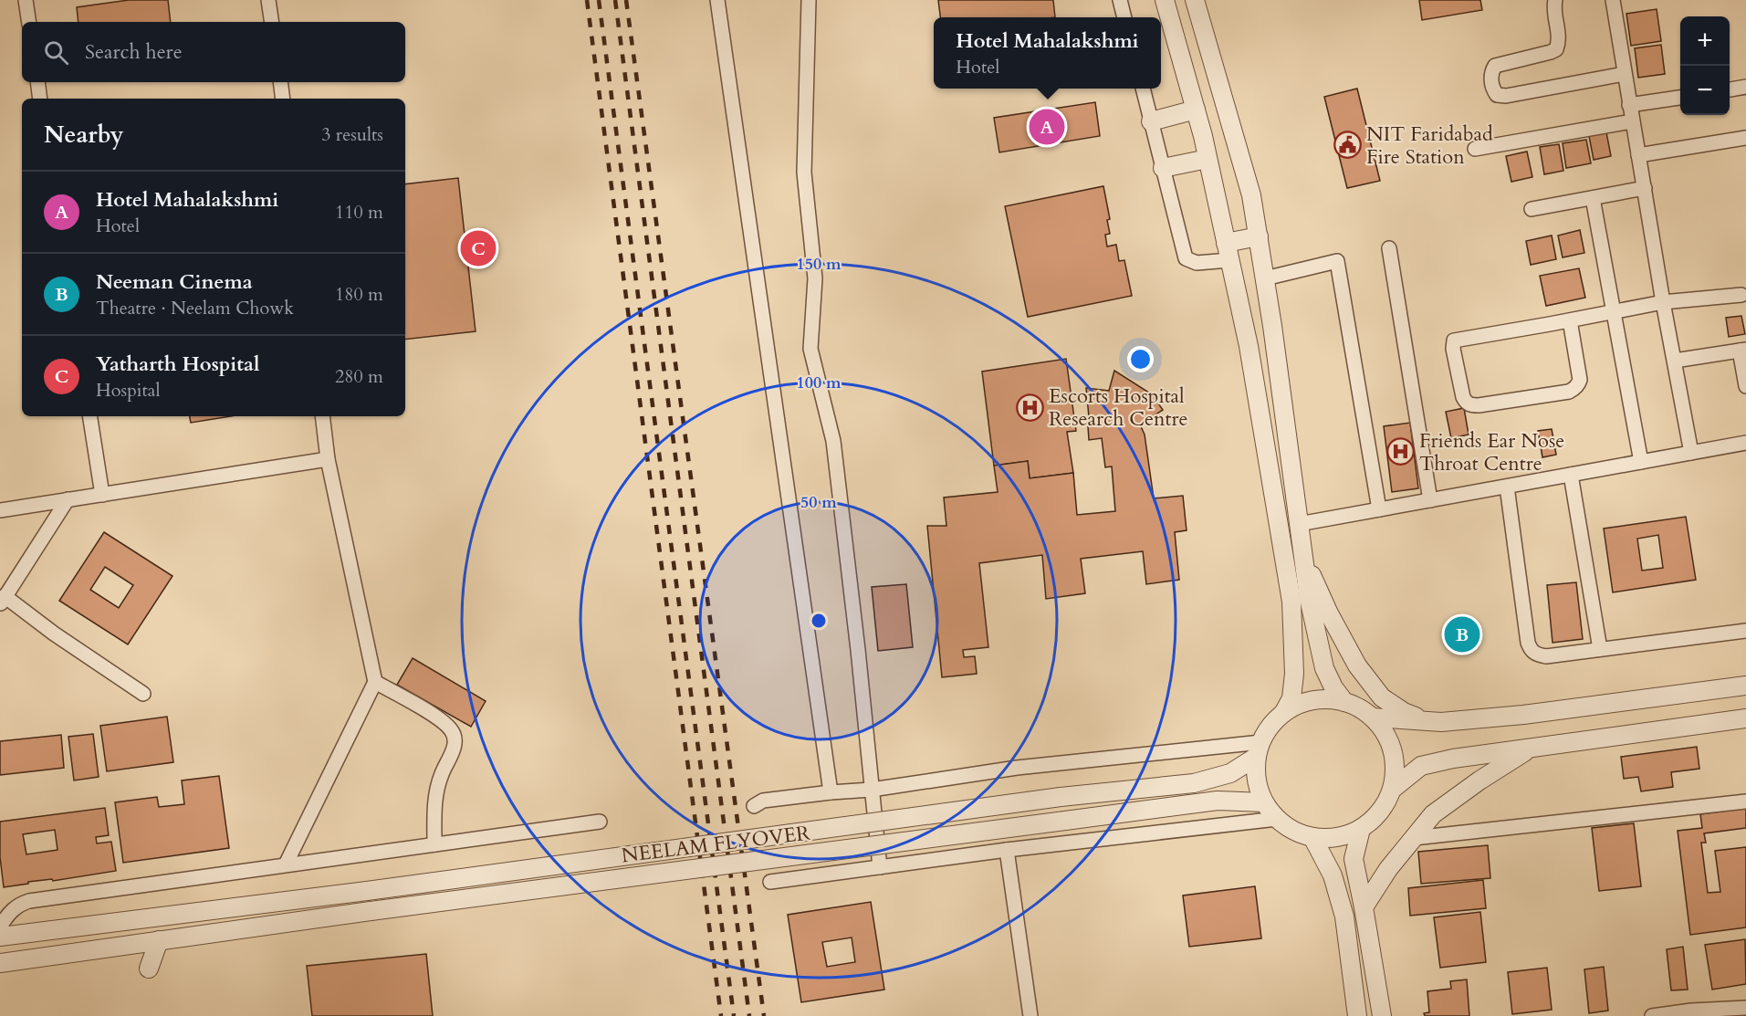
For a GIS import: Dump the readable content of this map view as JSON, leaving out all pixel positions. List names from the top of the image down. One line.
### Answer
{"streets":{"street":["NEELAM FLYOVER"]},"places":{"public building":["NIT Faridabad Fire Station"],"hospital":["Escorts Hospital Research Centre","Friends Ear Nose Throat Centre"]},"page":{"map_buttons":["+","−"],"popup":["Hotel Mahalakshmi","Hotel"],"search":"Search here","heading":["Nearby","3 results"],"pins":["A","C","B"],"list":[{"mark":"A","name":"Hotel Mahalakshmi","note":"Hotel","value":"110 m"},{"mark":"B","name":"Neeman Cinema","note":"Theatre · Neelam Chowk","value":"180 m"},{"mark":"C","name":"Yatharth Hospital","note":"Hospital","value":"280 m"}]},"rings":["150 m","100 m","50 m"]}
